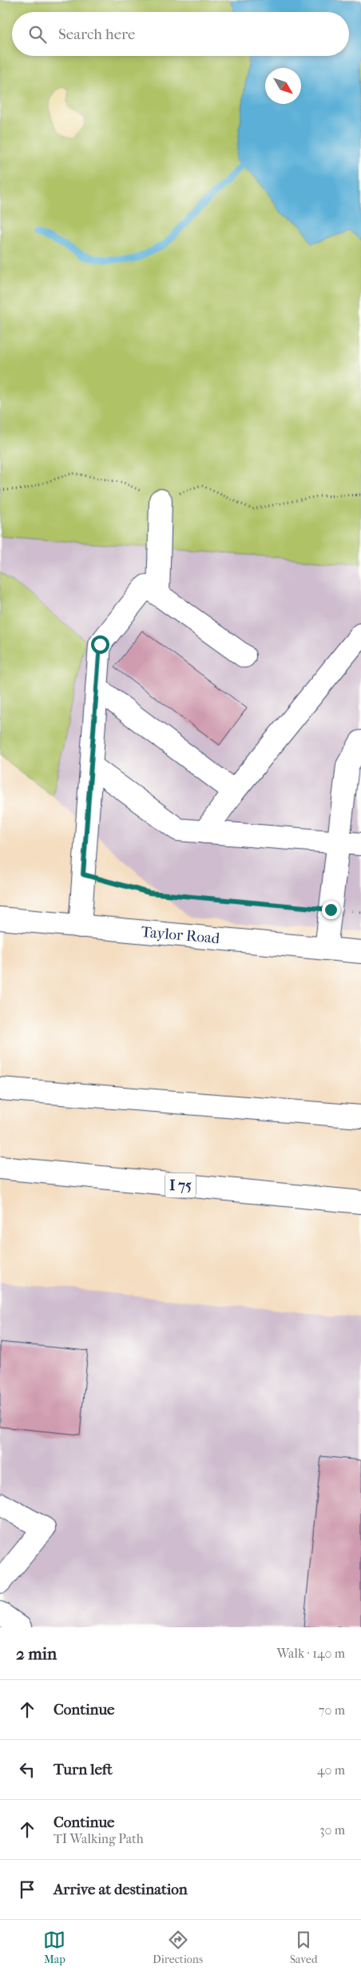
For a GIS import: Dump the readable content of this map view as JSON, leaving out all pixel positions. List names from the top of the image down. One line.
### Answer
{"streets":{"main road":["Taylor Road","I 75"]},"north":"bottom right","page":{"search":"Search here","heading":["2 min","Walk · 140 m"],"list":[["Continue","70 m"],["Turn left","40 m"],["Continue","TI Walking Path","30 m"],"Arrive at destination"],"nav":["Map","Directions","Saved"]}}
